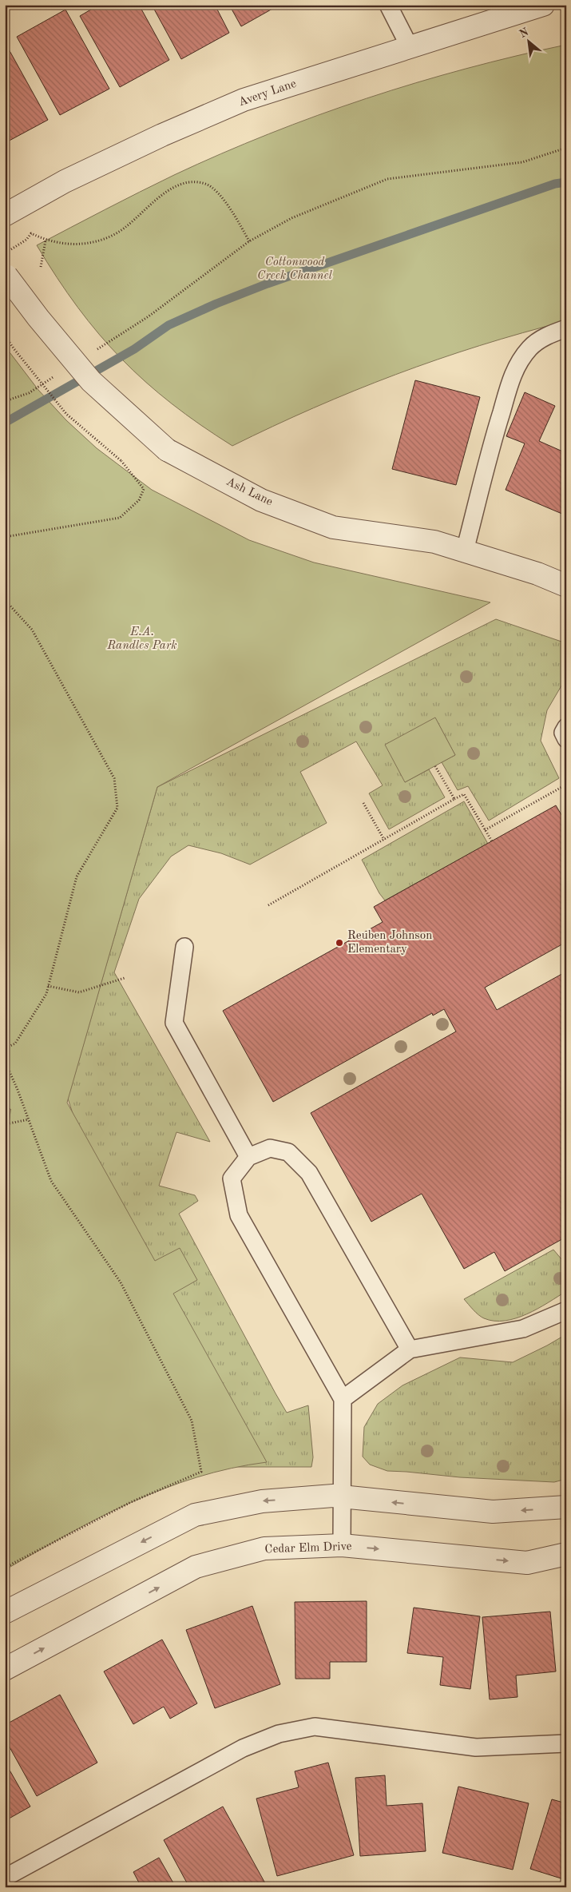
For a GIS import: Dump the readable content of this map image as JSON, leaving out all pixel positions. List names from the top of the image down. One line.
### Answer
{"streets":{"street":["Avery Lane","Ash Lane","Cedar Elm Drive"]},"parks":["Cottonwood Creek Channel","E.A. Randles Park"],"places":["Reuben Johnson Elementary"],"north":"top left"}
